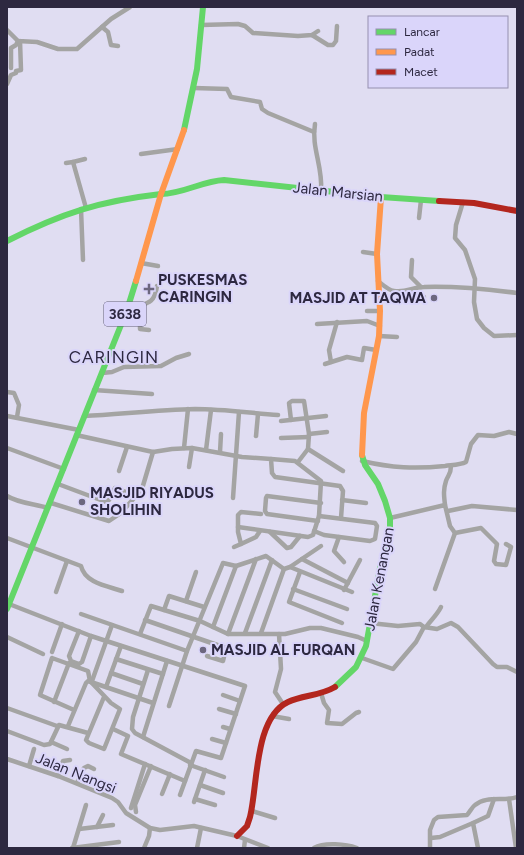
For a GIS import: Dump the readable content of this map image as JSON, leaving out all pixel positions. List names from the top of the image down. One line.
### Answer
{"streets":{"street":["Jalan Marsian","3638","Jalan Kenangan","Jalan Nangsi"]},"crossings":[["Jalan Marsian","3638"],["Jalan Kenangan","Jalan Nangsi"]],"districts":["CARINGIN"],"places":{"health":["PUSKESMAS CARINGIN"],"other":["MASJID AT TAQWA","MASJID RIYADUS SHOLIHIN","MASJID AL FURQAN"]},"legend":["Lancar","Padat","Macet"]}
